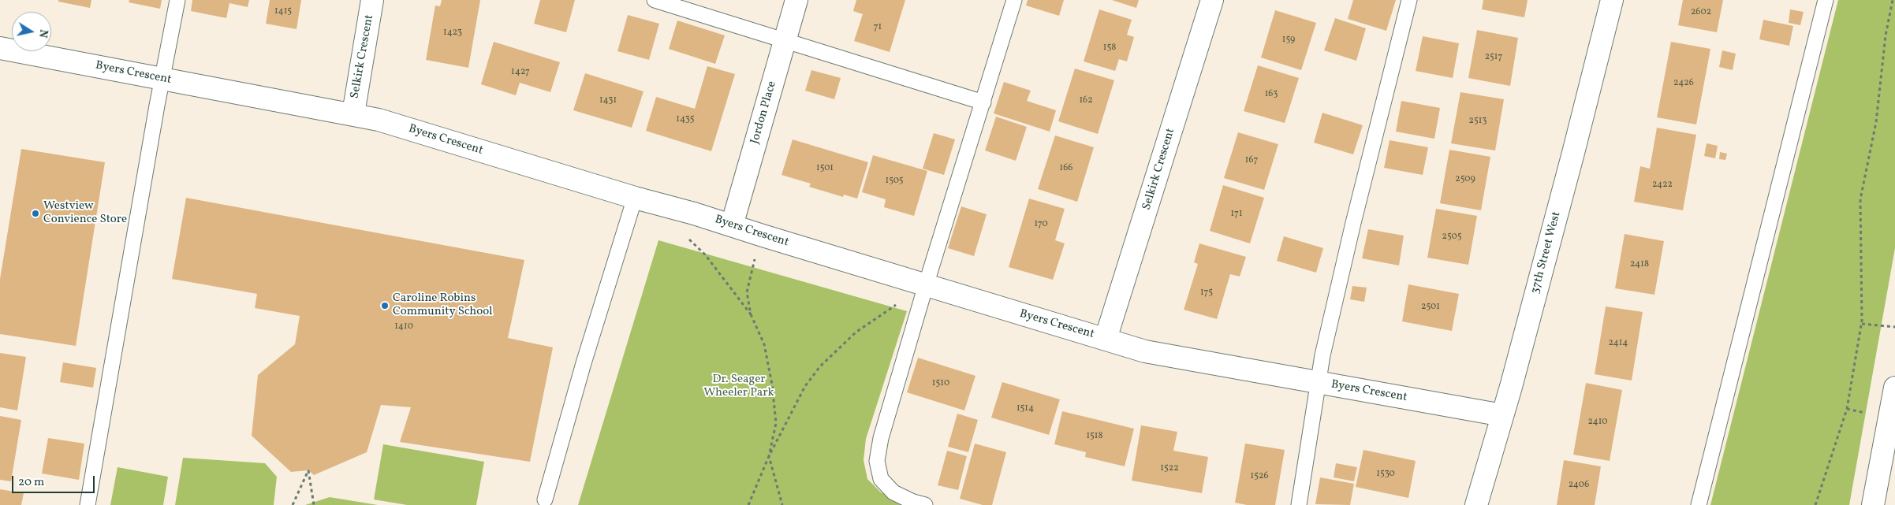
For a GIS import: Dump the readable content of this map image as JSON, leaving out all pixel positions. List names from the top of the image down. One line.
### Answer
{"streets":{"street":["Selkirk Crescent","Byers Crescent","Jordon Place","37th Street West"]},"crossings":[["Selkirk Crescent","Byers Crescent"],["Byers Crescent","Jordon Place"],["Byers Crescent","37th Street West"]],"parks":["Dr. Seager Wheeler Park"],"places":["Westview Convience Store","Caroline Robins Community School"],"house_numbers":["1415","2602","71","1423","159","158","2517","1427","2426","163","1431","162","1435","2513","167","1501","166","2509","1505","2422","171","170","2505","2418","175","2501","1410","2414","1510","1514","2410","1518","1522","1530","1526","2406"],"scale_bar":"20 m","north":"right"}
